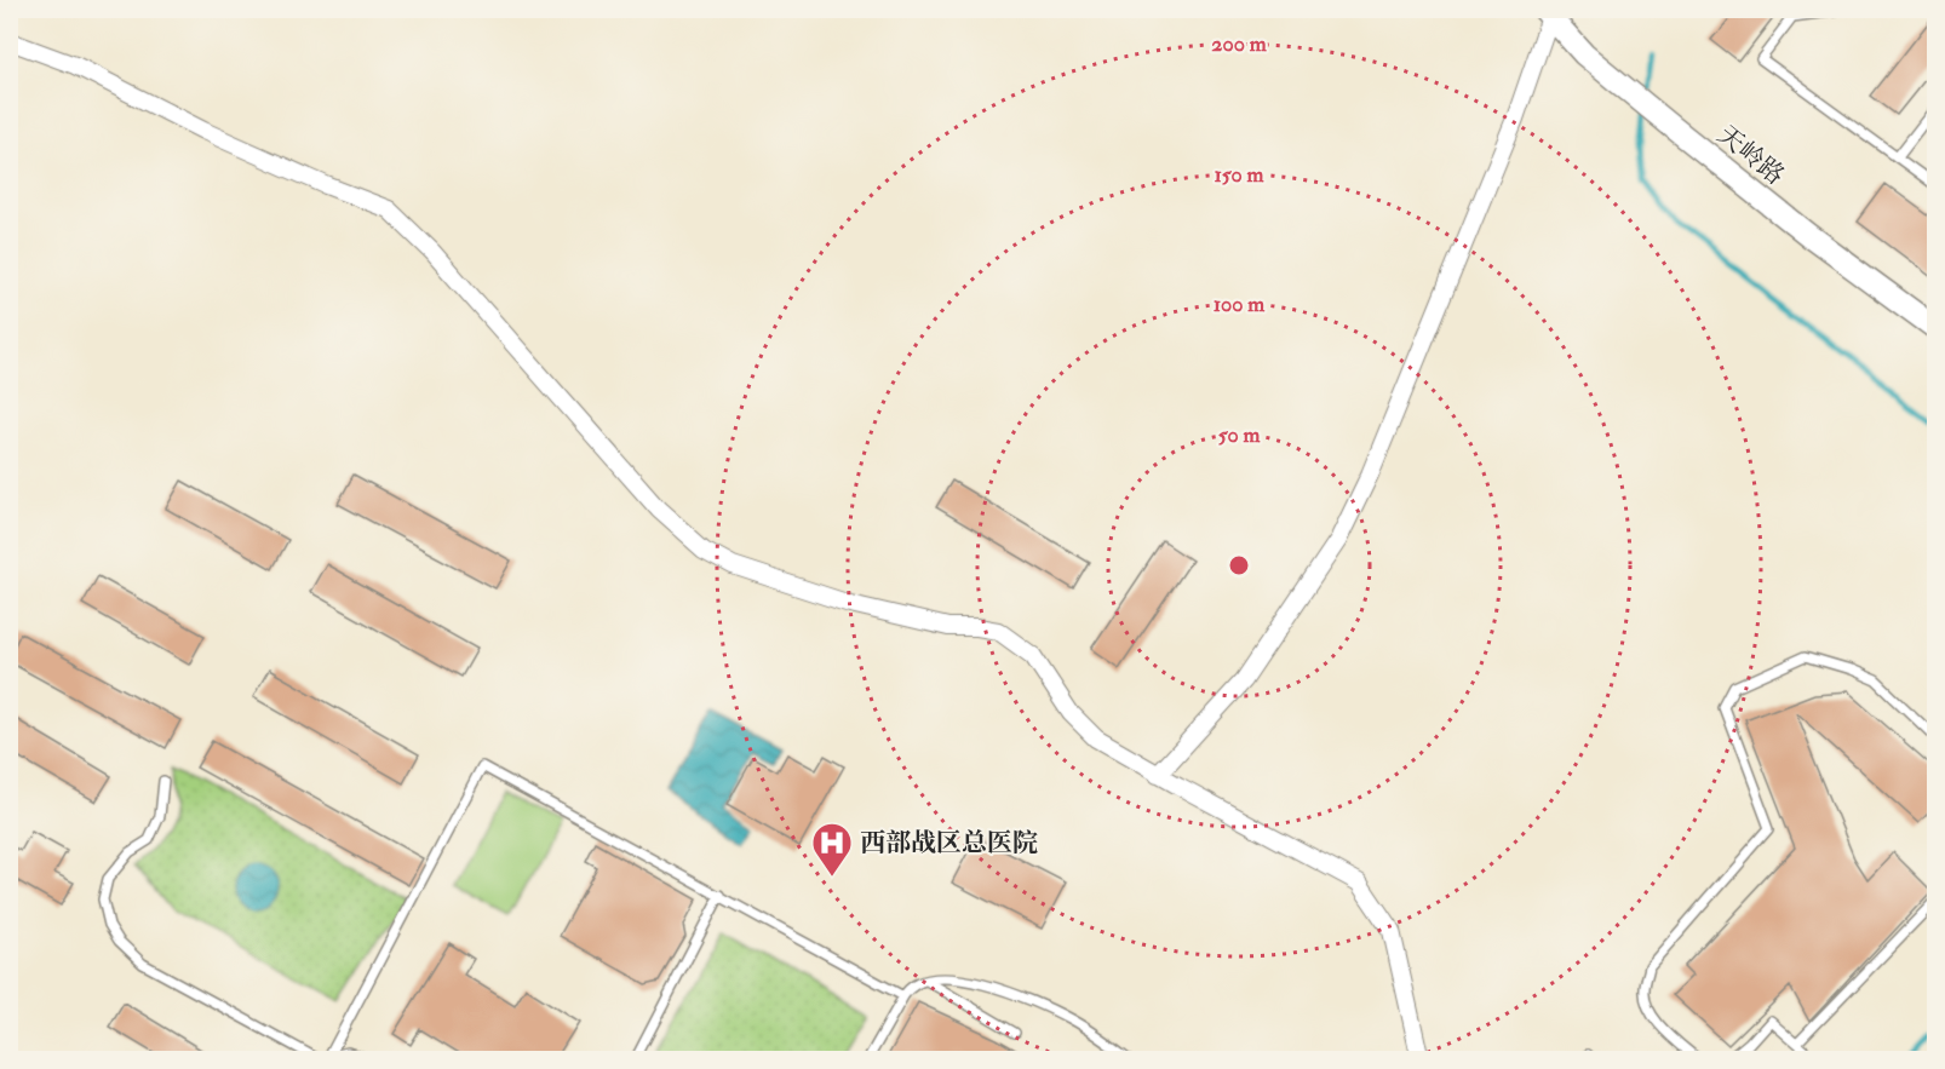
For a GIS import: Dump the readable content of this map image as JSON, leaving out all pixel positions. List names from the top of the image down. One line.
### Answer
{"streets":{"street":["天岭路"]},"places":{"hospital":["西部战区总医院"]},"rings":["200 m","150 m","100 m","50 m"]}
